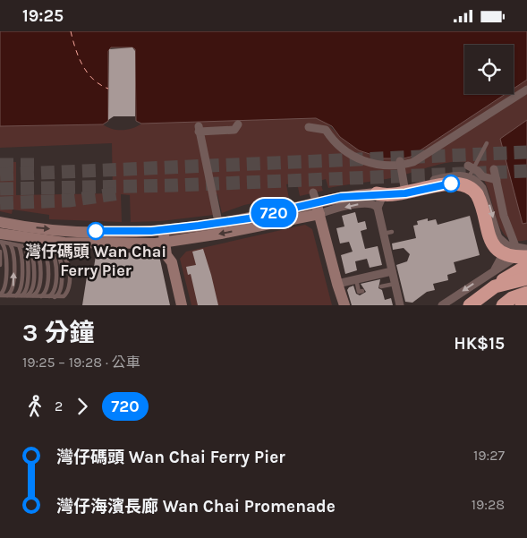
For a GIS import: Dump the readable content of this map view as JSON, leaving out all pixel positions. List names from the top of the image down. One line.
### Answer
{"places":["灣仔碼頭 Wan Chai Ferry Pier"],"lines":["bus line 720"],"page":{"status":"19:25","on_map":"720","heading":["3 分鐘","19:25 – 19:28 · 公車","HK$15"],"legs":["2","720"],"list":[{"name":"灣仔碼頭 Wan Chai Ferry Pier","value":"19:27"},{"name":"灣仔海濱長廊 Wan Chai Promenade","value":"19:28"}]}}
